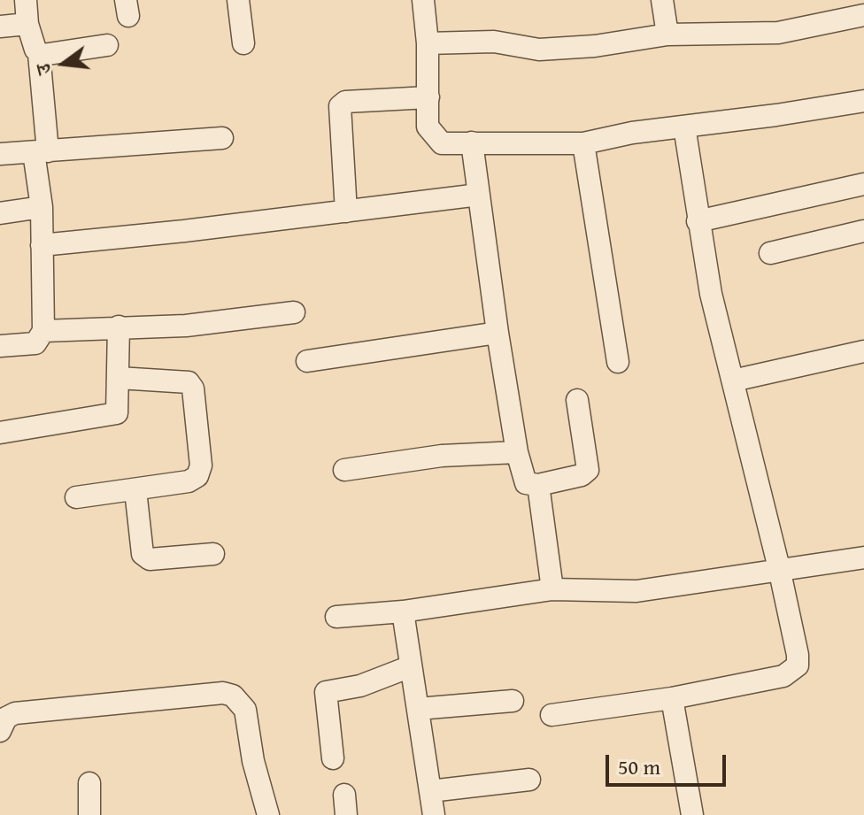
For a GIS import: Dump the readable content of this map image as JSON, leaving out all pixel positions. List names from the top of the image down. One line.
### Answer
{"scale_bar":"50 m","north":"left"}
